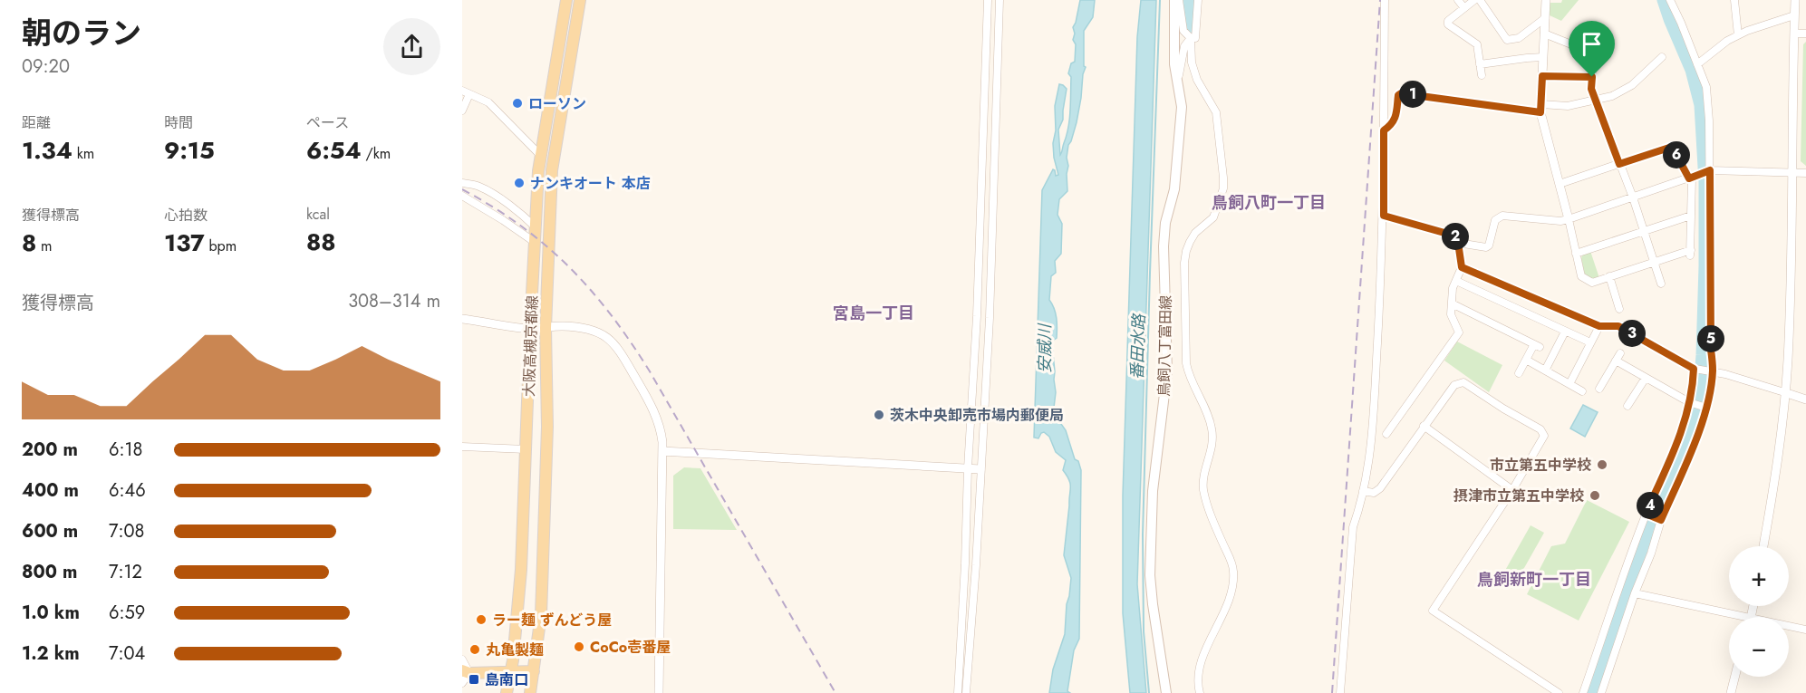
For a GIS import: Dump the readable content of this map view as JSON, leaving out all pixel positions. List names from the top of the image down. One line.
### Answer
{"streets":{"main road":["大阪高槻京都線","鳥飼八丁富田線"]},"districts":["鳥飼八町一丁目","宮島一丁目","鳥飼新町一丁目"],"water":["番田水路","安威川"],"places":{"other":["ローソン","ナンキオート 本店","茨木中央卸売市場内郵便局","市立第五中学校","摂津市立第五中学校","ラー麺 ずんどう屋","CoCo壱番屋","丸亀製麺"],"transit":["島南口"]},"page":{"heading":["朝のラン","09:20"],"pins":["1","6","2","3","5","4"],"stats":[["距離","1.34 km"],["時間","9:15"],["ペース","6:54 /km"],["獲得標高","8 m"],["心拍数","137 bpm"],["kcal","88"]],"chart":["獲得標高","308–314 m"],"list":[{"name":"200 m","note":"6:18"},{"name":"400 m","note":"6:46"},{"name":"600 m","note":"7:08"},{"name":"800 m","note":"7:12"},{"name":"1.0 km","note":"6:59"},{"name":"1.2 km","note":"7:04"}],"map_buttons":["+","−"]}}
